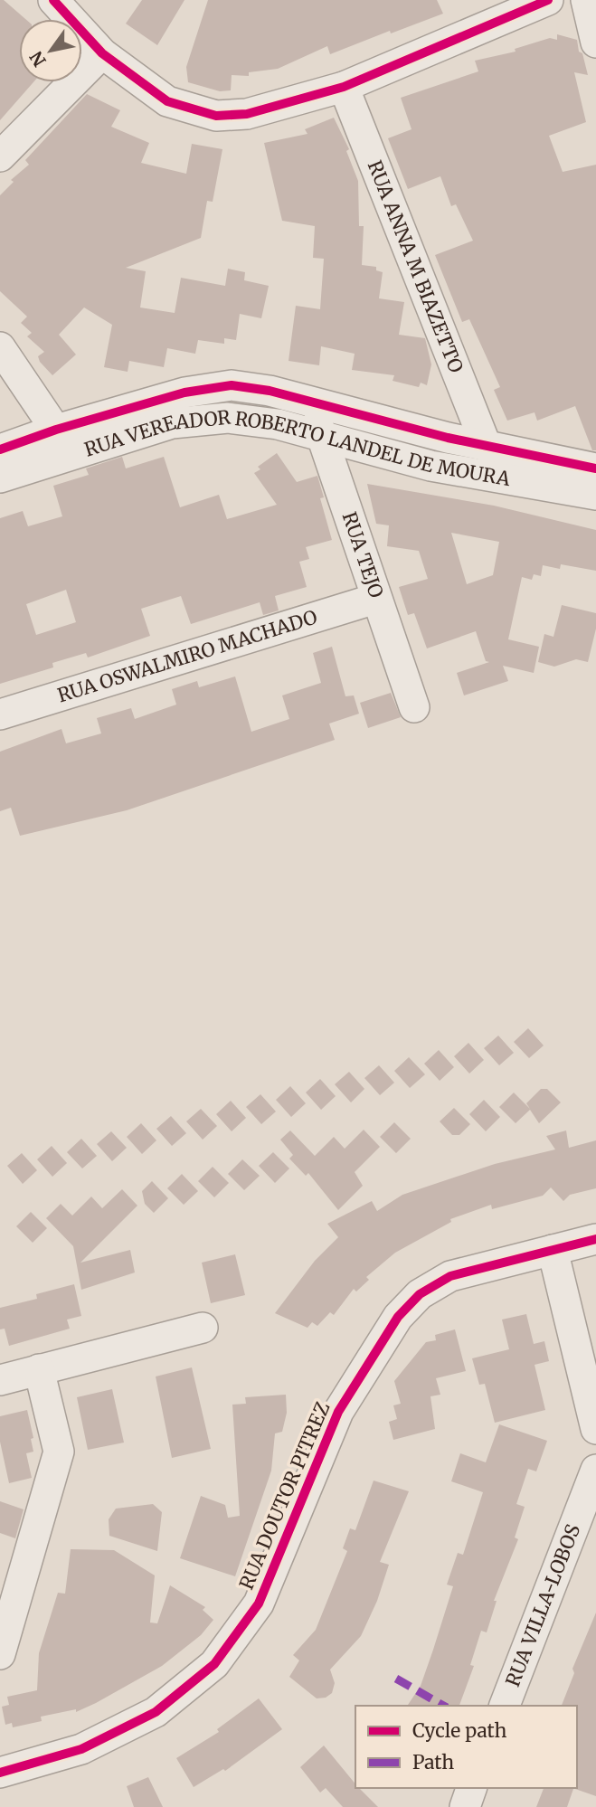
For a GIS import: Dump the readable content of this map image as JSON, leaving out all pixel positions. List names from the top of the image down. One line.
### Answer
{"streets":{"street":["RUA ANNA M BIAZETTO","RUA VEREADOR ROBERTO LANDEL DE MOURA","RUA TEJO","RUA OSWALMIRO MACHADO","RUA DOUTOR PITREZ","RUA VILLA-LOBOS"]},"crossings":[["RUA ANNA M BIAZETTO","RUA VEREADOR ROBERTO LANDEL DE MOURA"],["RUA VEREADOR ROBERTO LANDEL DE MOURA","RUA TEJO"],["RUA TEJO","RUA OSWALMIRO MACHADO"]],"legend":["Cycle path","Path"],"north":"bottom left"}
